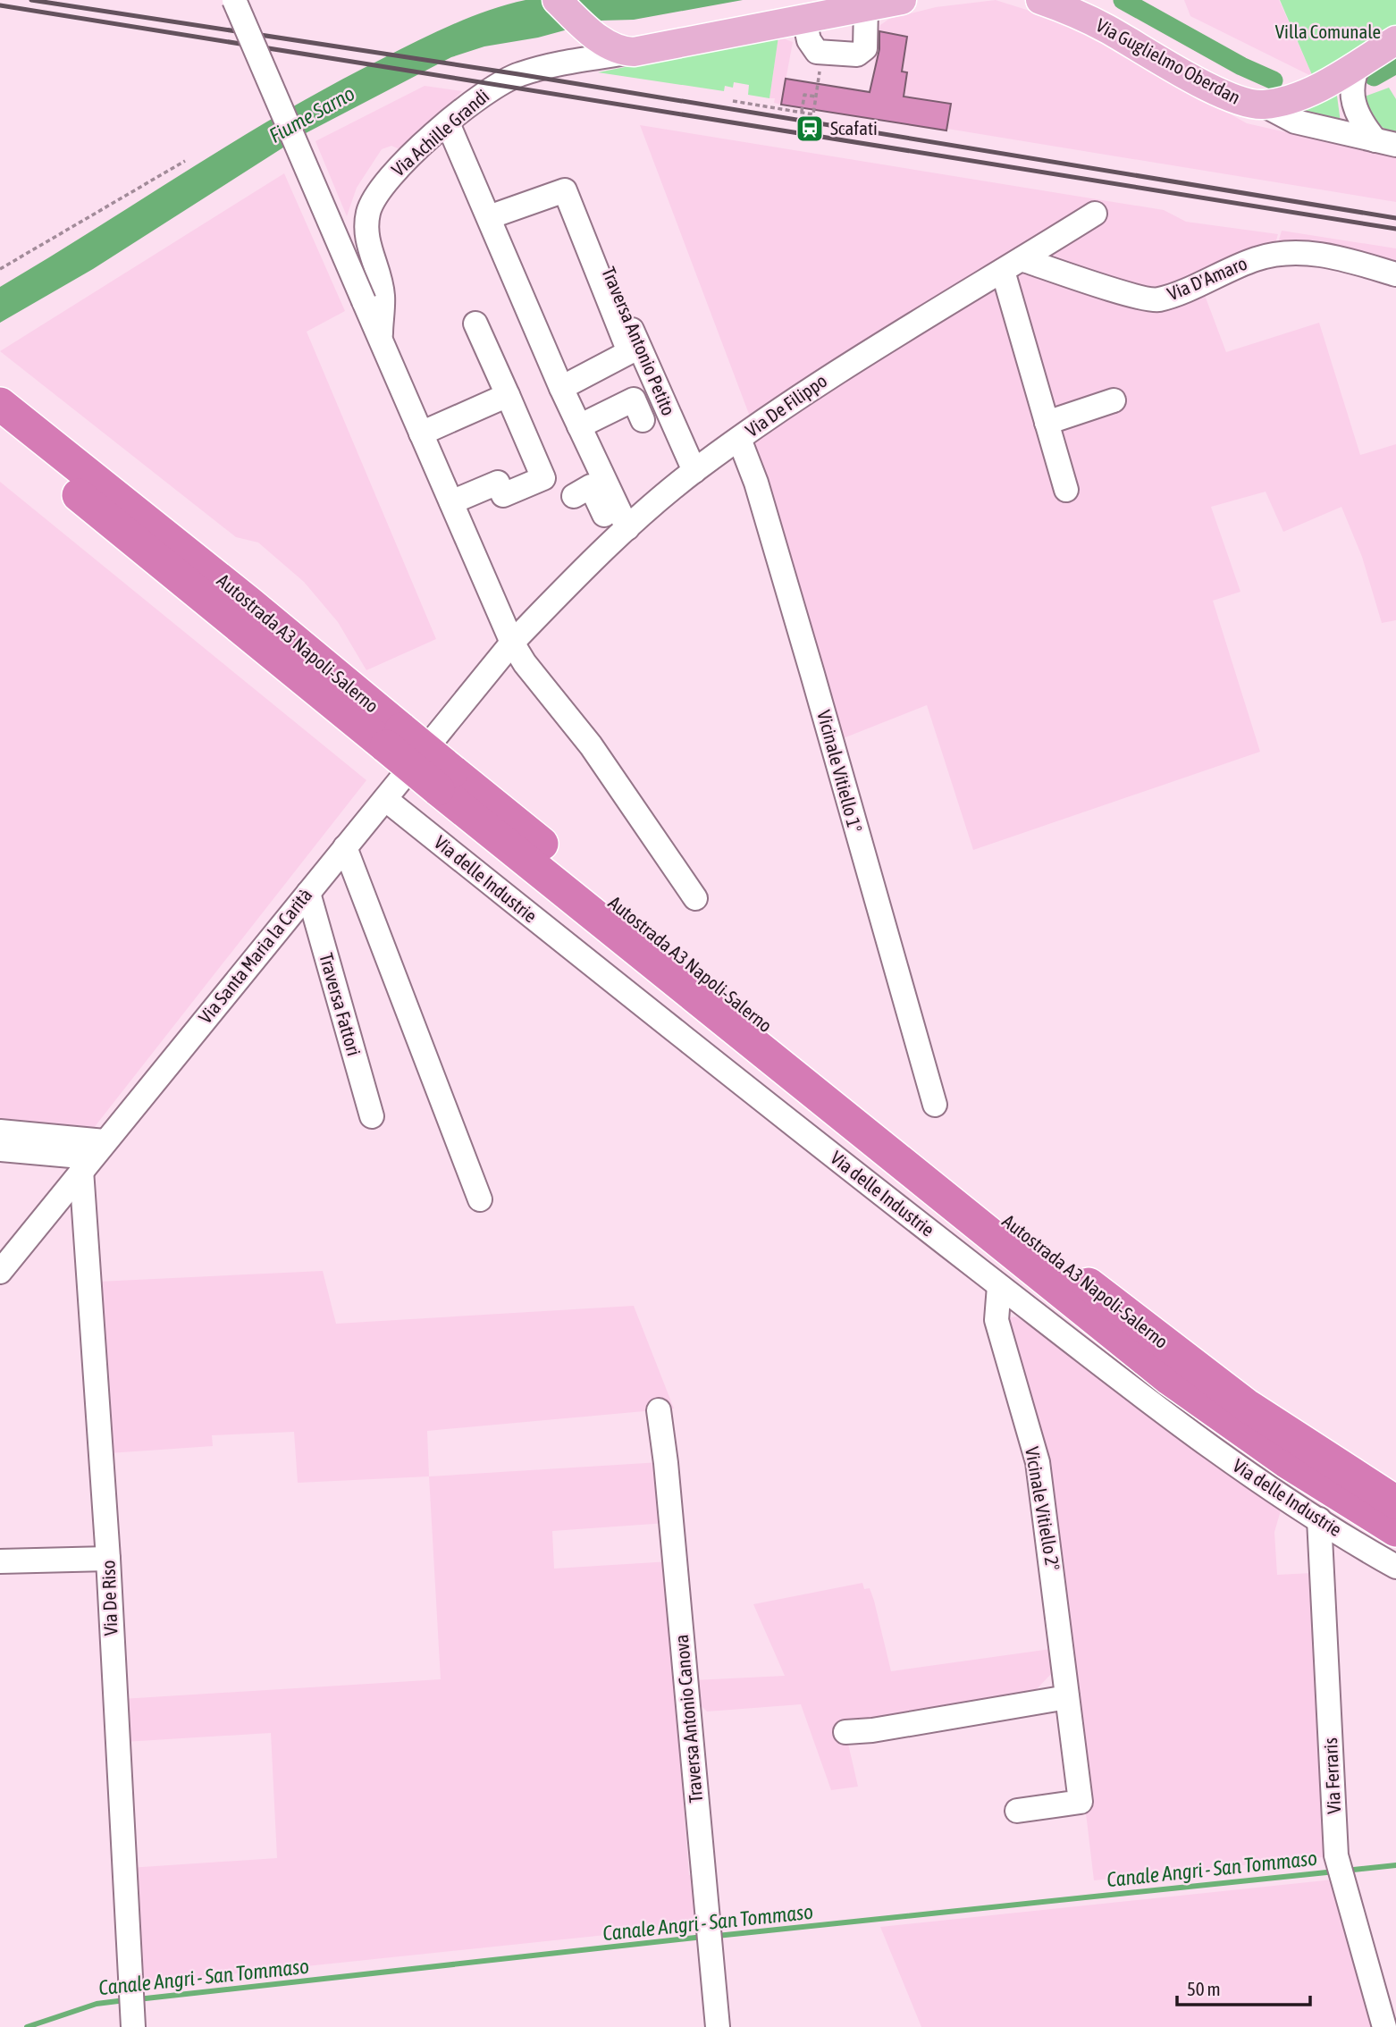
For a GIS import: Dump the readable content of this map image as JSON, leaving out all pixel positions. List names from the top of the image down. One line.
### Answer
{"streets":{"highway":["Autostrada A3 Napoli-Salerno"],"main road":["Via Guglielmo Oberdan"],"street":["Via Achille Grandi","Via D'Amaro","Traversa Antonio Petito","Via De Filippo","Vicinale Vitiello 1°","Via delle Industrie","Via Santa Maria la Carità","Traversa Fattori","Vicinale Vitiello 2°","Via De Riso","Traversa Antonio Canova","Via Ferraris"]},"crossings":[["Via Achille Grandi","Via De Filippo"],["Via Achille Grandi","Via Santa Maria la Carità"],["Via D'Amaro","Via De Filippo"],["Traversa Antonio Petito","Via De Filippo"],["Via De Filippo","Vicinale Vitiello 1°"],["Via De Filippo","Via Santa Maria la Carità"],["Via delle Industrie","Via Santa Maria la Carità"],["Via delle Industrie","Vicinale Vitiello 2°"],["Via delle Industrie","Via Ferraris"],["Via Santa Maria la Carità","Traversa Fattori"],["Via Santa Maria la Carità","Via De Riso"]],"water":["Fiume Sarno","Canale Angri - San Tommaso"],"parks":["Villa Comunale"],"places":{"station":["Scafati"]},"scale_bar":"50 m"}
